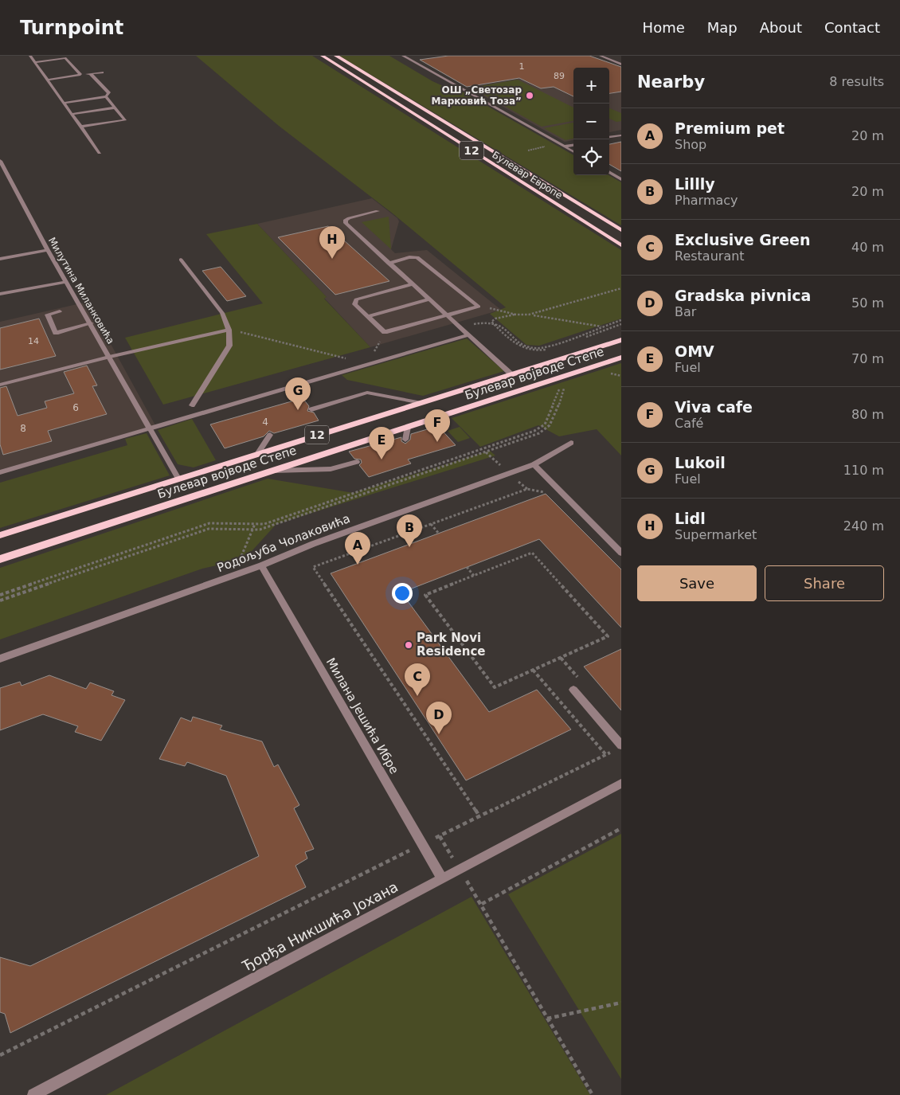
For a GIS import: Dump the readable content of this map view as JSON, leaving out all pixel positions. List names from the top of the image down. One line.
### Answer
{"streets":{"main road":["12","Булевар Европе","Булевар војводе Степе"],"street":["Милутина Миланковића","Родољуба Чолаковића","Милана Јешића Ибре","Ђорђа Никшића Јохана"]},"crossings":[["Милутина Миланковића","Булевар војводе Степе"],["Родољуба Чолаковића","Милана Јешића Ибре"],["Милана Јешића Ибре","Ђорђа Никшића Јохана"]],"places":["ОШ „Светозар Марковић Тоза”","Park Novi Residence"],"house_numbers":["1","89","14","6","4","8"],"page":{"header":"Turnpoint","nav":["Home","Map","About","Contact"],"heading":["Nearby","8 results"],"map_buttons":["+","−"],"list":[{"mark":"A","name":"Premium pet","note":"Shop","value":"20 m"},{"mark":"B","name":"Lillly","note":"Pharmacy","value":"20 m"},{"mark":"C","name":"Exclusive Green","note":"Restaurant","value":"40 m"},{"mark":"D","name":"Gradska pivnica","note":"Bar","value":"50 m"},{"mark":"E","name":"OMV","note":"Fuel","value":"70 m"},{"mark":"F","name":"Viva cafe","note":"Café","value":"80 m"},{"mark":"G","name":"Lukoil","note":"Fuel","value":"110 m"},{"mark":"H","name":"Lidl","note":"Supermarket","value":"240 m"}],"pins":["H","G","F","E","B","A","C","D"],"buttons":["Save","Share"]}}
